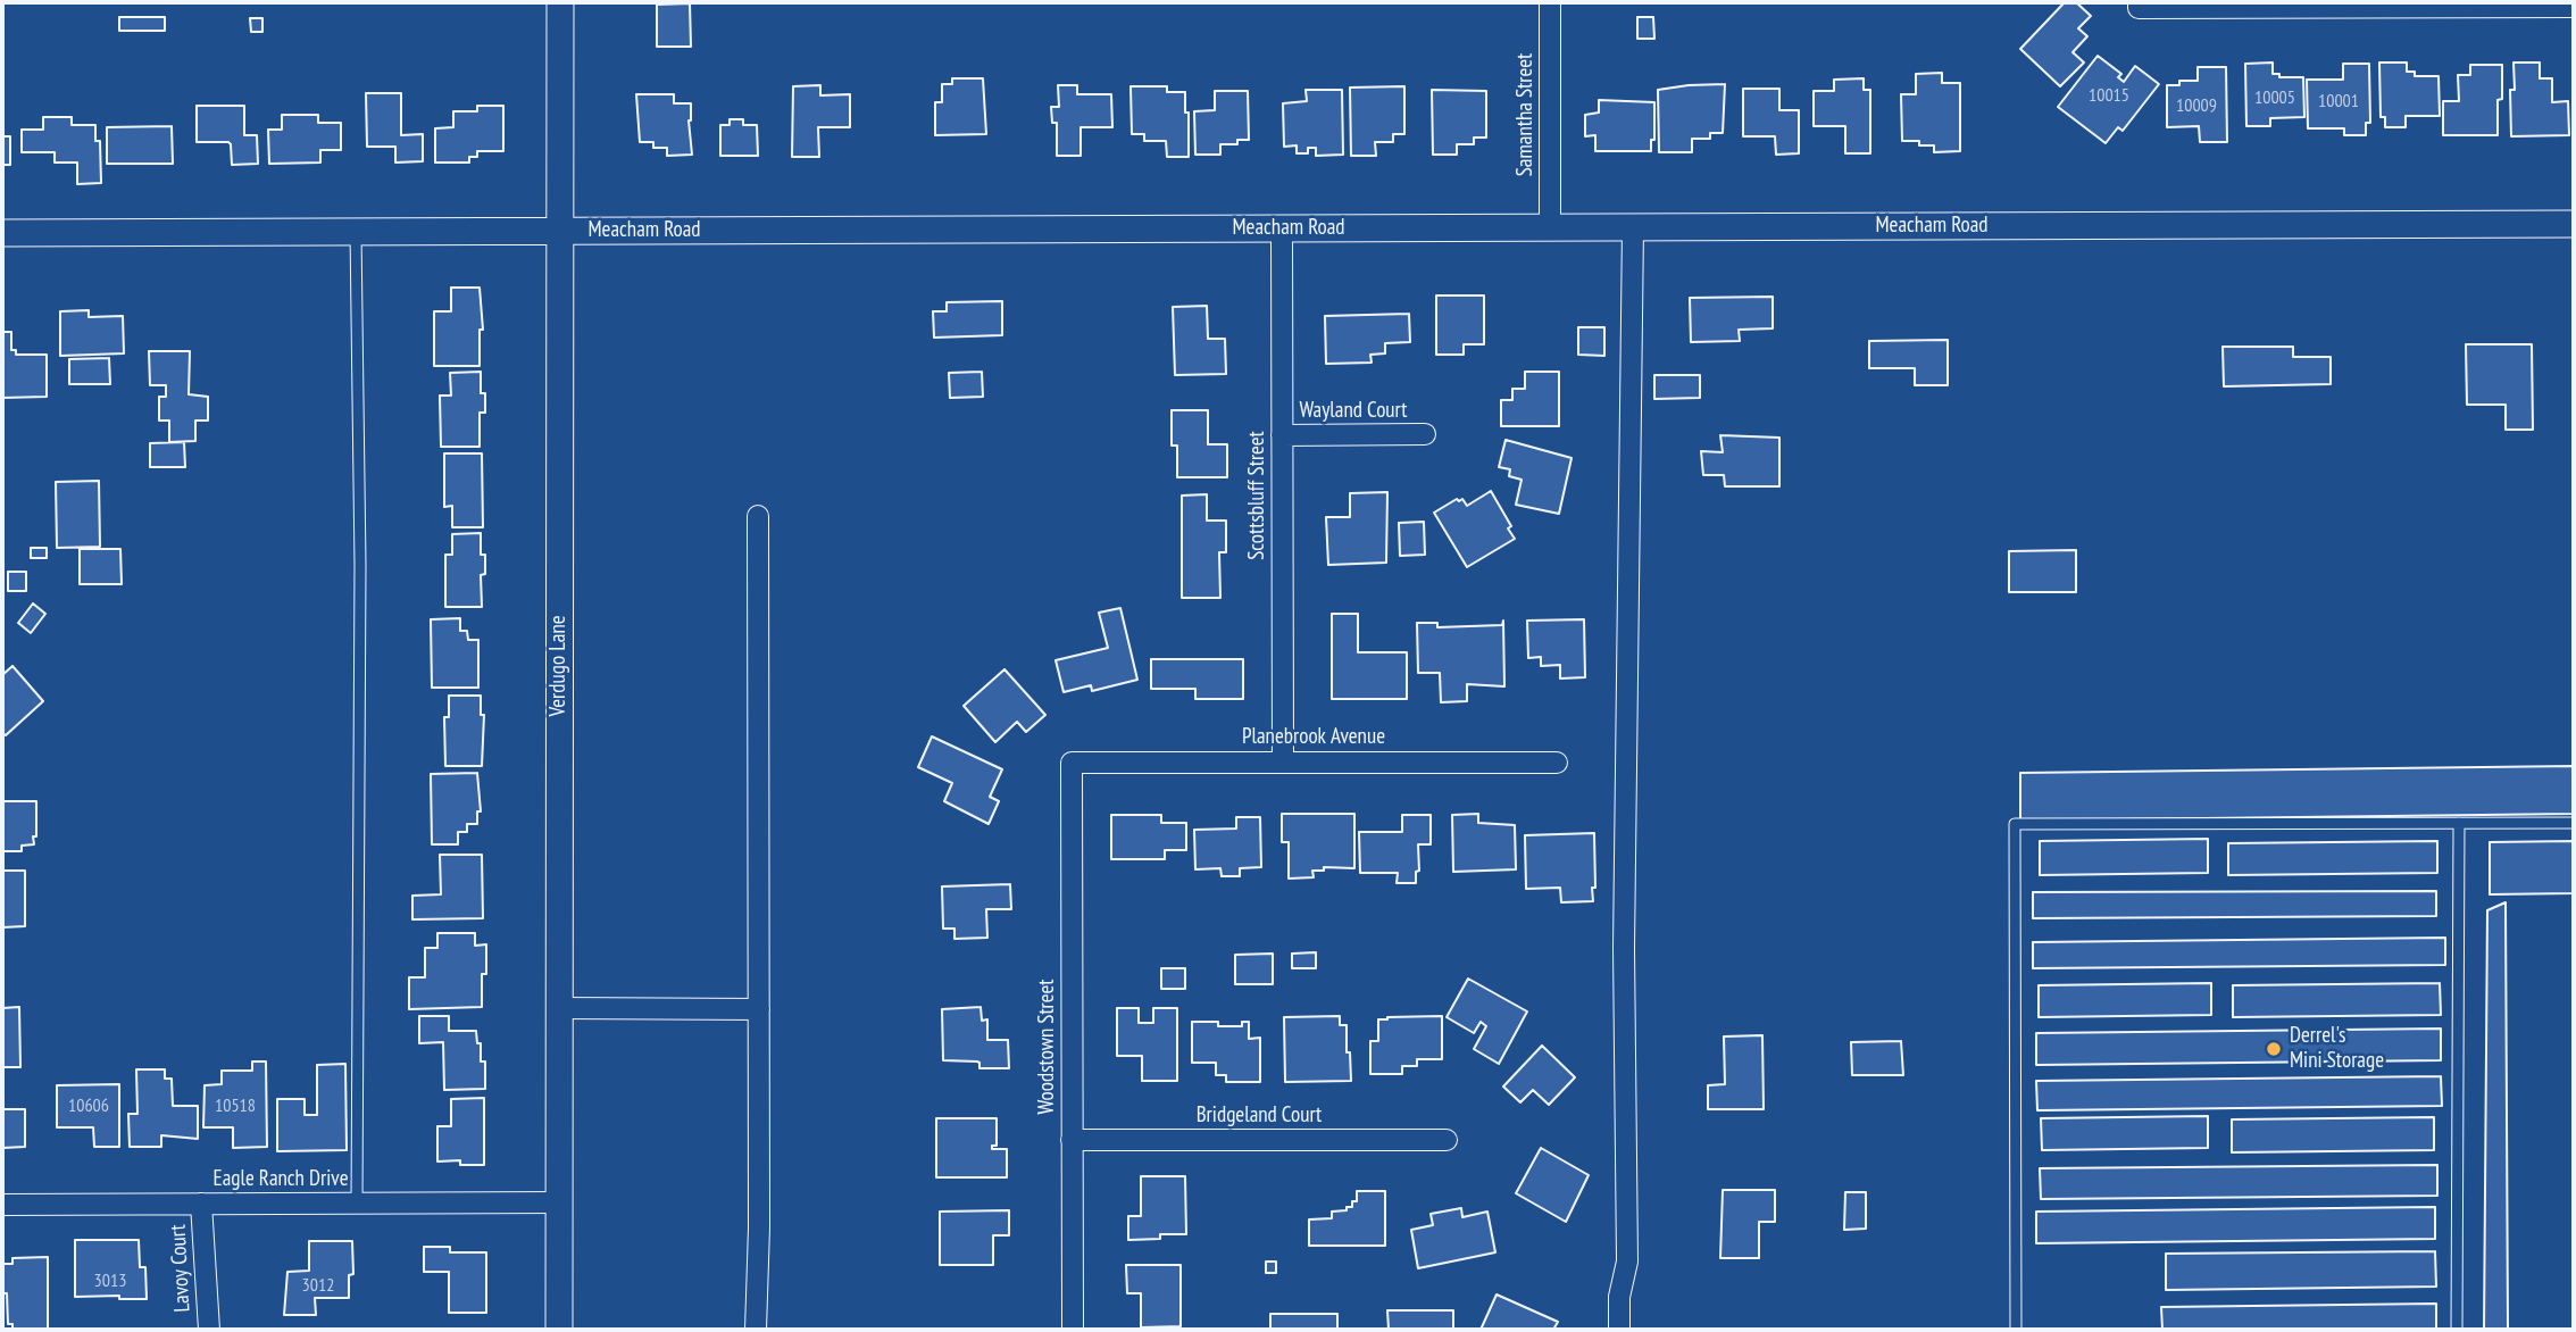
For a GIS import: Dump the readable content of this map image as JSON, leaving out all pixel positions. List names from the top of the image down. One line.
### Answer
{"streets":{"street":["Samantha Street","Meacham Road","Wayland Court","Scottsbluff Street","Verdugo Lane","Planebrook Avenue","Woodstown Street","Bridgeland Court","Eagle Ranch Drive","Lavoy Court"]},"crossings":[["Samantha Street","Meacham Road"],["Meacham Road","Scottsbluff Street"],["Meacham Road","Verdugo Lane"],["Wayland Court","Scottsbluff Street"],["Scottsbluff Street","Planebrook Avenue"],["Verdugo Lane","Eagle Ranch Drive"],["Planebrook Avenue","Woodstown Street"],["Woodstown Street","Bridgeland Court"],["Eagle Ranch Drive","Lavoy Court"]],"places":["Derrel's Mini Storage"],"house_numbers":["10015","10005","10001","10009","10606","10518","3013","3012"]}
